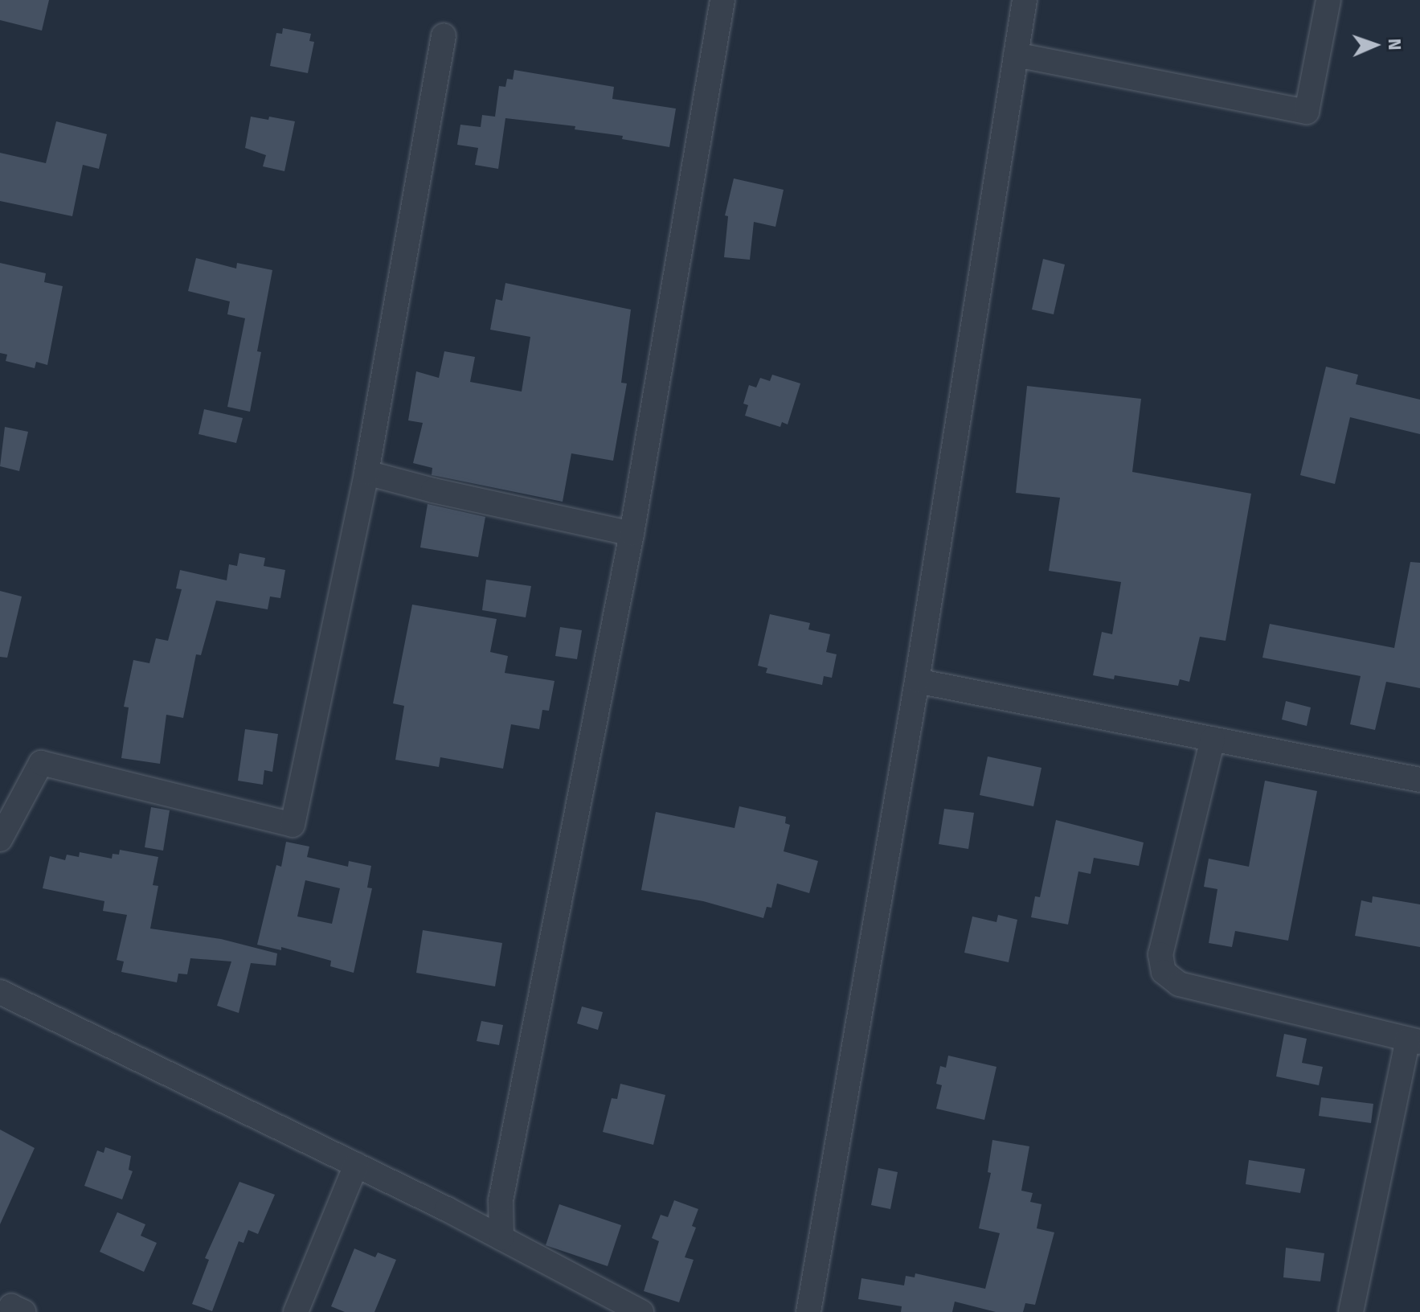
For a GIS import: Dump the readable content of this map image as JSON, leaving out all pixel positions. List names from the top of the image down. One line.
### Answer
{"north":"right"}
